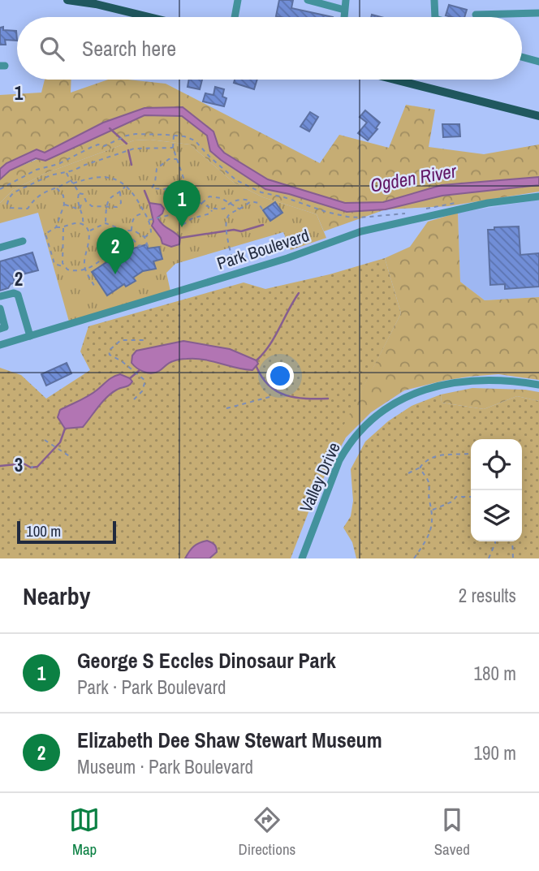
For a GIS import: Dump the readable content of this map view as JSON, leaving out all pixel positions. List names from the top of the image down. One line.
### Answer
{"streets":{"street":["Park Boulevard","Valley Drive"]},"water":["Ogden River"],"scale_bar":"100 m","page":{"search":"Search here","pins":["1","2"],"scale":"100 m","heading":["Nearby","2 results"],"list":[{"mark":"1","name":"George S Eccles Dinosaur Park","note":"Park · Park Boulevard","value":"180 m"},{"mark":"2","name":"Elizabeth Dee Shaw Stewart Museum","note":"Museum · Park Boulevard","value":"190 m"}],"nav":["Map","Directions","Saved"]},"grid":{"rows":["1","2","3"]}}
